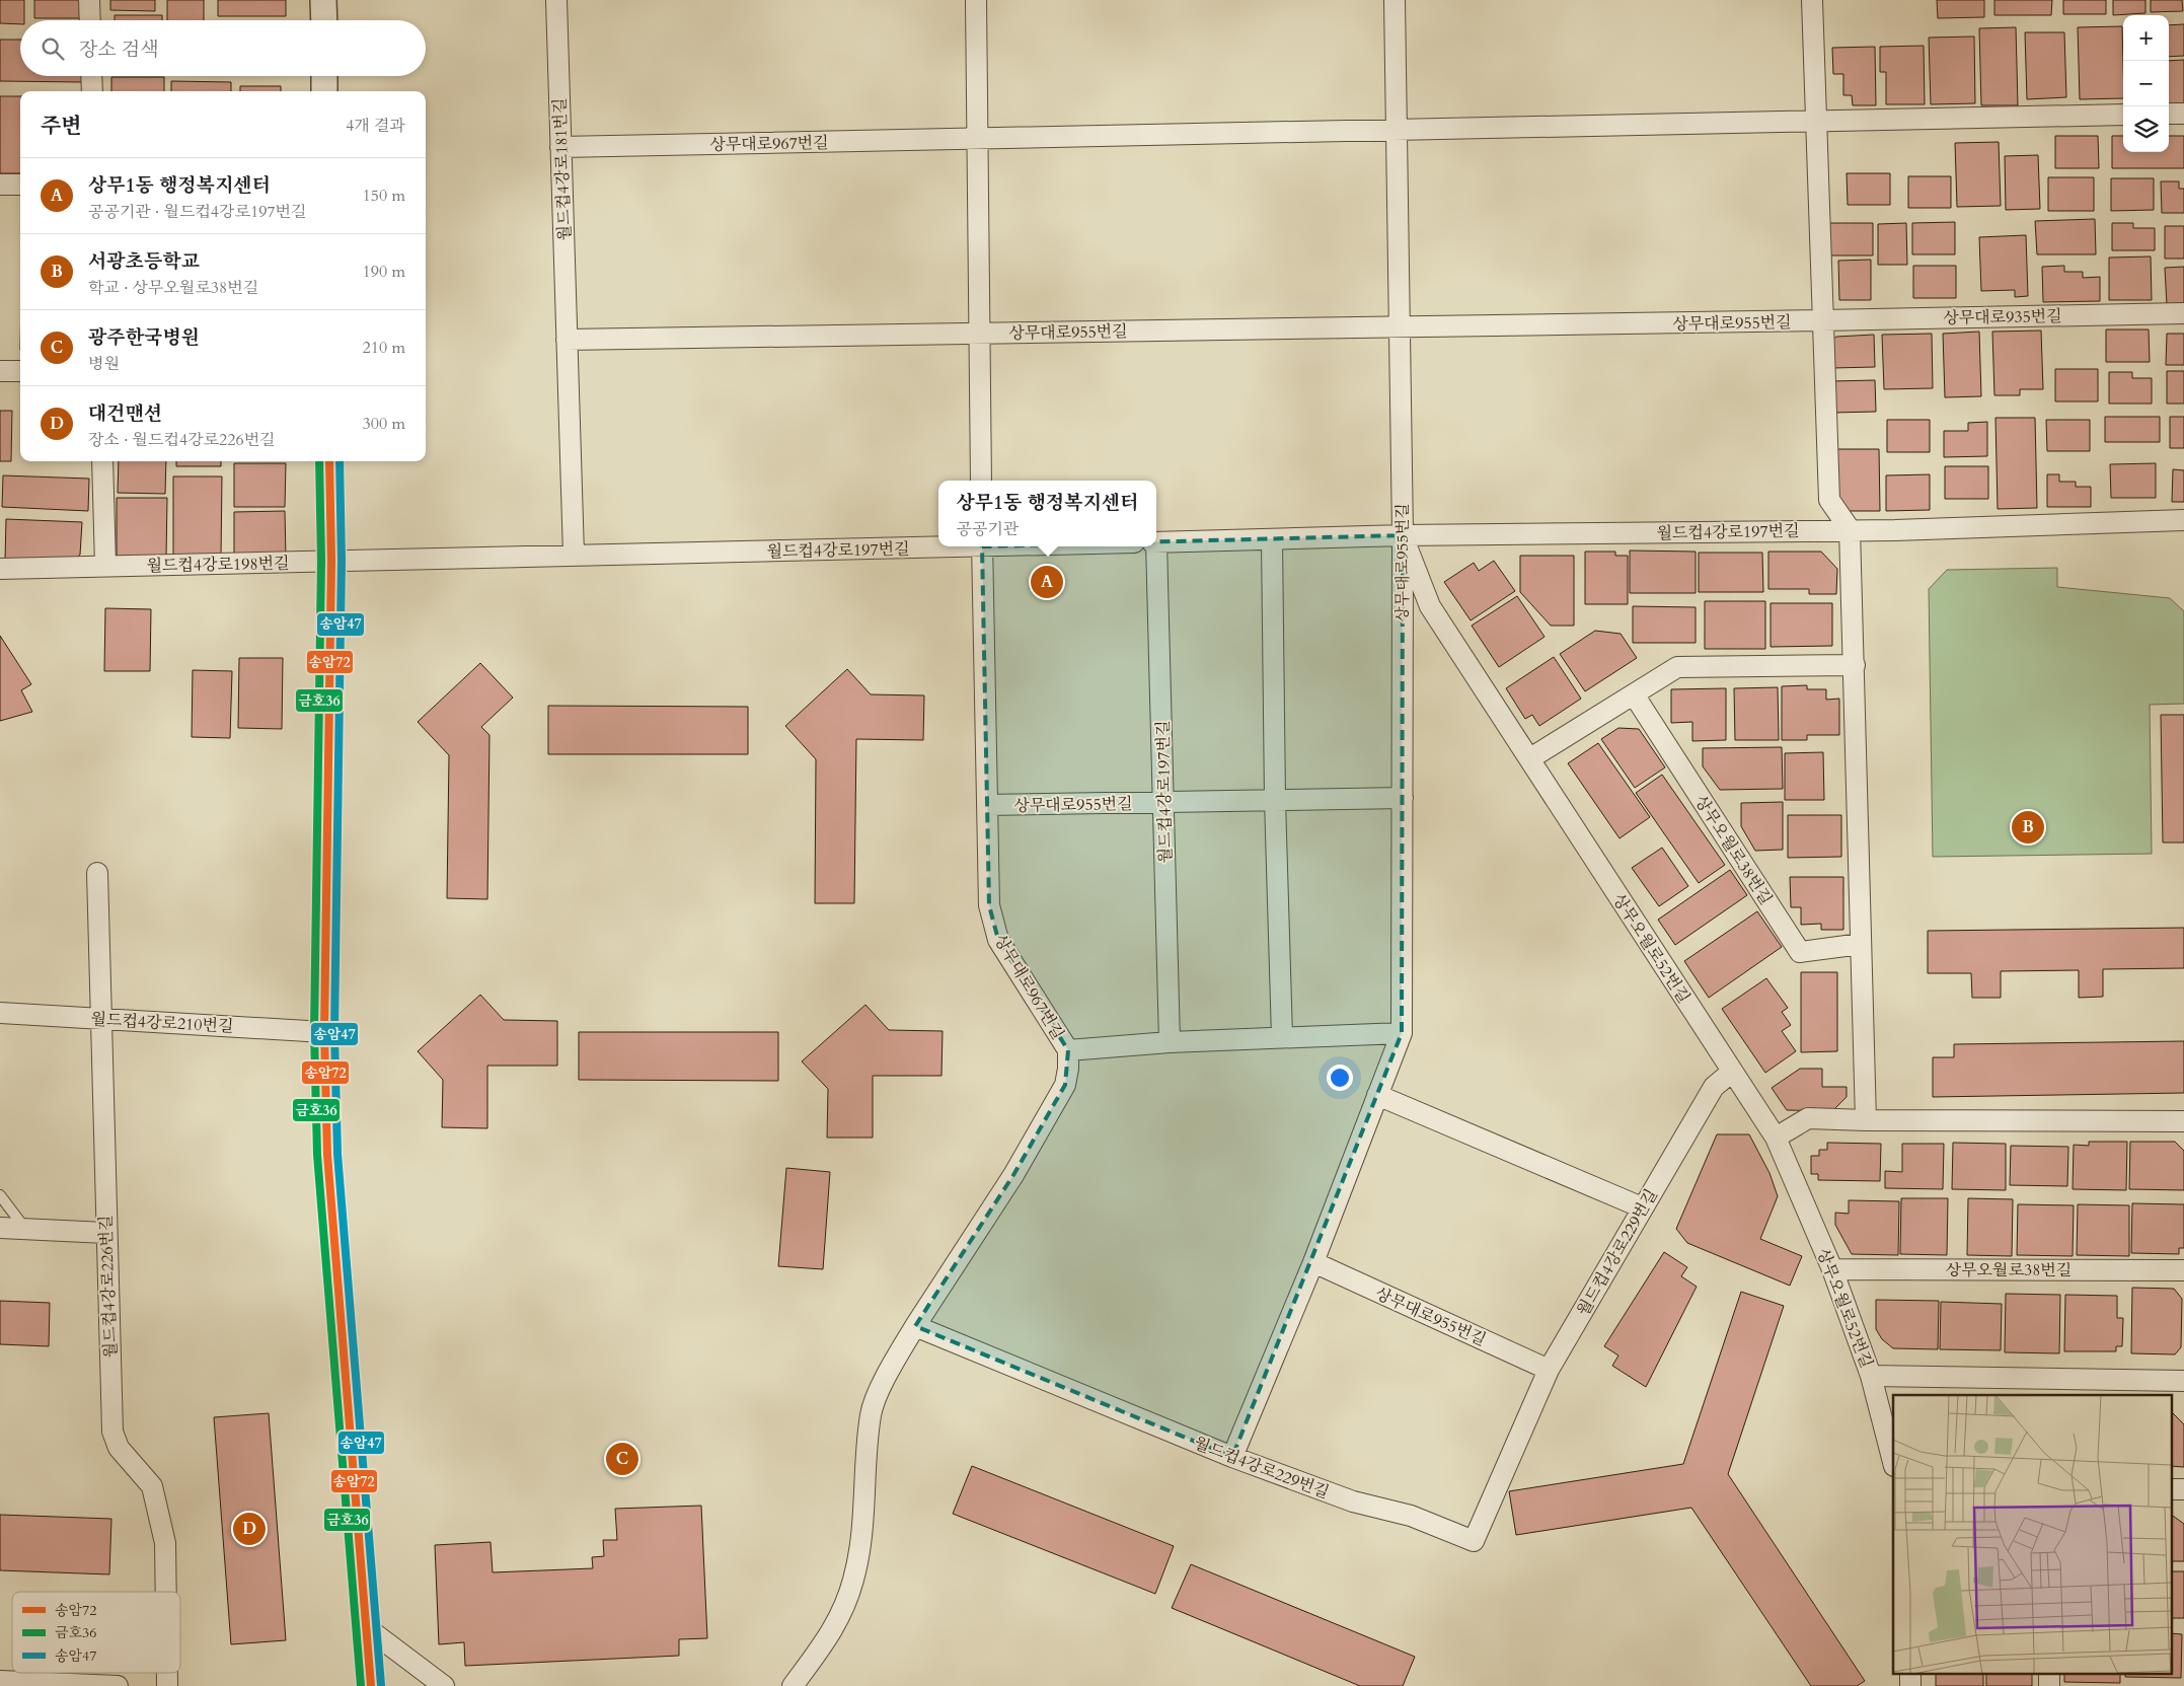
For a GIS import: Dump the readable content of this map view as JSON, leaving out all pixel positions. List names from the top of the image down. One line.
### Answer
{"streets":{"street":["상무대로967번길","월드컵4강로181번길","상무대로935번길","상무대로955번길","월드컵4강로197번길","월드컵4강로198번길","상무오월로38번길","상무오월로52번길","월드컵4강로210번길","월드컵4강로229번길","월드컵4강로226번길"]},"crossings":[["상무대로967번길","월드컵4강로181번길"],["상무대로967번길","상무대로955번길"],["상무대로967번길","월드컵4강로229번길"],["상무대로935번길","상무대로955번길"],["상무대로955번길","월드컵4강로197번길"],["상무대로955번길","상무오월로52번길"],["상무대로955번길","월드컵4강로229번길"],["월드컵4강로197번길","월드컵4강로198번길"],["월드컵4강로197번길","상무오월로52번길"],["상무오월로38번길","상무오월로52번길"],["상무오월로52번길","월드컵4강로229번길"],["월드컵4강로210번길","월드컵4강로226번길"]],"lines":["transit line 송암72","transit line 금호36","transit line 송암47"],"legend":["송암72","금호36","송암47"],"page":{"map_buttons":["+","−"],"search":"장소 검색","heading":["주변","4개 결과"],"list":[{"mark":"A","name":"상무1동 행정복지센터","note":"공공기관 · 월드컵4강로197번길","value":"150 m"},{"mark":"B","name":"서광초등학교","note":"학교 · 상무오월로38번길","value":"190 m"},{"mark":"C","name":"광주한국병원","note":"병원","value":"210 m"},{"mark":"D","name":"대건맨션","note":"장소 · 월드컵4강로226번길","value":"300 m"}],"popup":["상무1동 행정복지센터","공공기관"],"pins":["A","B","C","D"]}}
